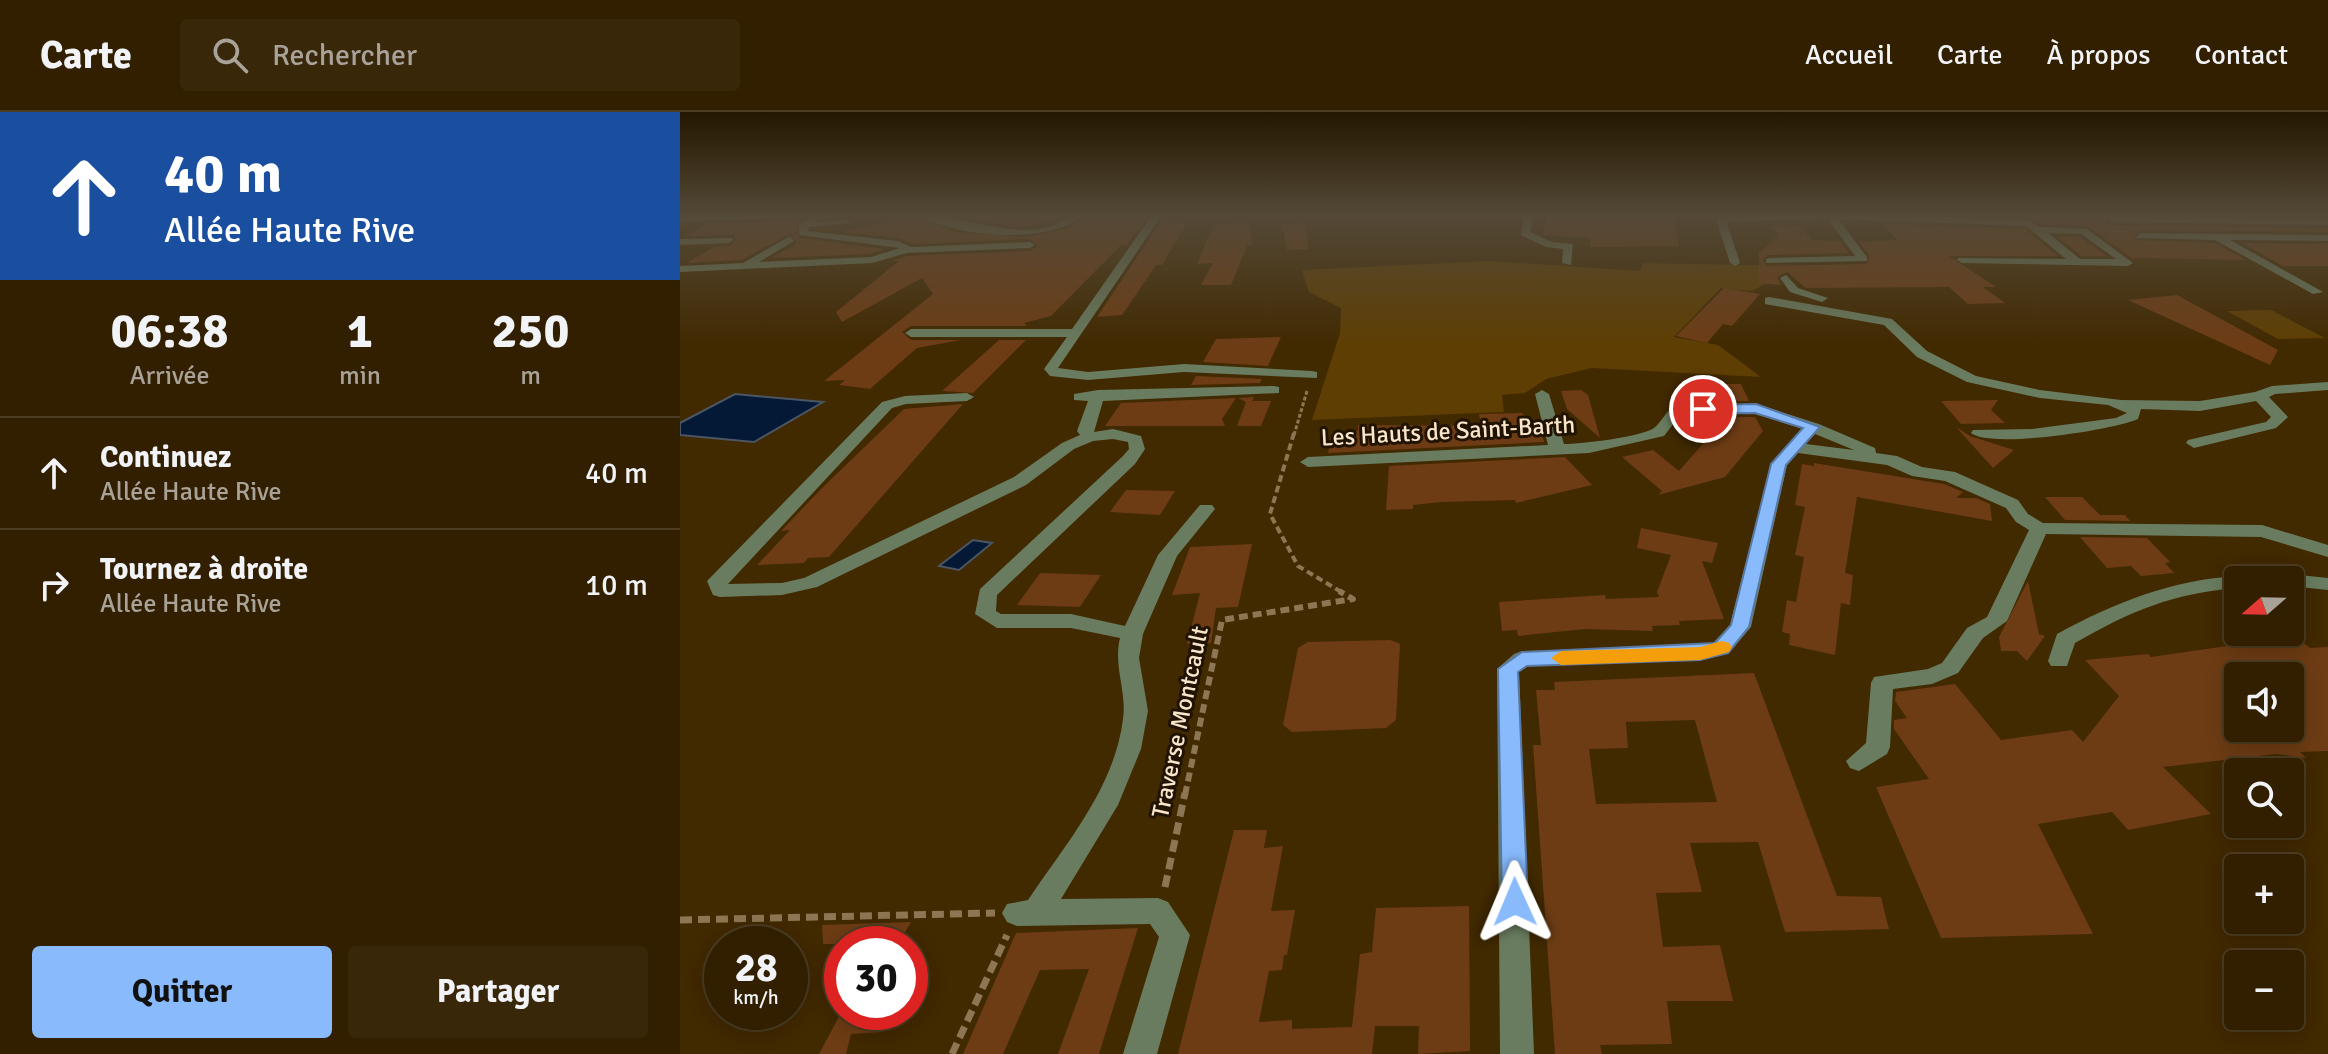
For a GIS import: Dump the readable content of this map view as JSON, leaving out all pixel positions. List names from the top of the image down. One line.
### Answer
{"streets":{"street":["Les Hauts de Saint-Barth"],"path":["Traverse Montcault"]},"north":"left","page":{"header":"Carte","search":"Rechercher","nav":["Accueil","Carte","À propos","Contact"],"turn":["40 m","Allée Haute Rive"],"eta":["06:38","Arrivée","1","min","250","m"],"list":[{"name":"Continuez","note":"Allée Haute Rive","value":"40 m"},{"name":"Tournez à droite","note":"Allée Haute Rive","value":"10 m"}],"map_buttons":["+","−"],"speed":"28 km/h","limit":"30","buttons":["Quitter","Partager"]}}
